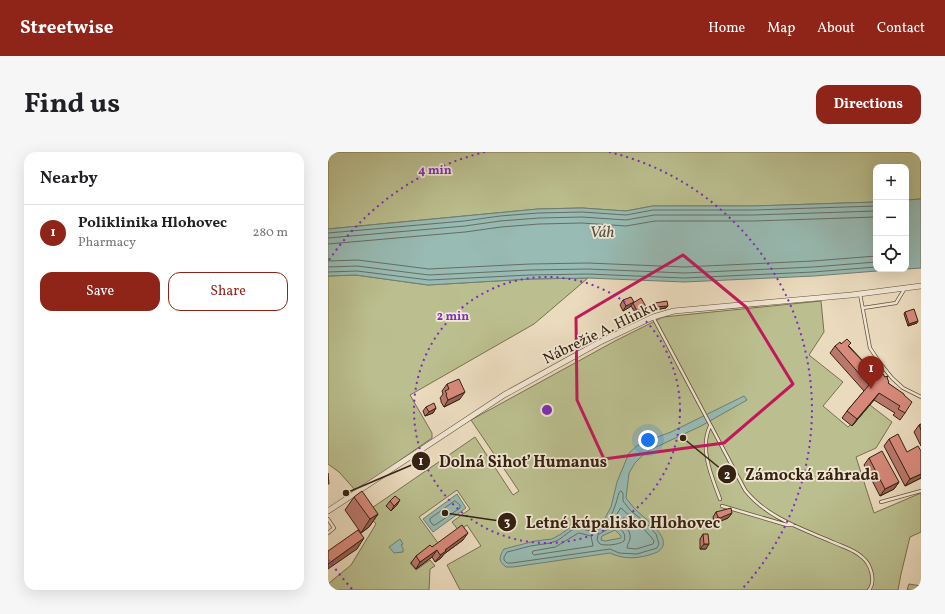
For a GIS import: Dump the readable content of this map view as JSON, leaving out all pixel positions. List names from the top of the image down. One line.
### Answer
{"streets":{"street":["Nábrežie A. Hlinku"]},"water":["Váh"],"places":["Zámocká záhrada","Dolná Sihoť Humanus","Letné kúpalisko Hlohovec"],"page":{"header":"Streetwise","nav":["Home","Map","About","Contact"],"title":"Find us","buttons":["Directions",["Save","Share"]],"heading":"Nearby","map_buttons":["+","−"],"list":[{"mark":"1","name":"Poliklinika Hlohovec","note":"Pharmacy","value":"280 m"}],"pins":"1"},"rings":["4 min","2 min"]}
